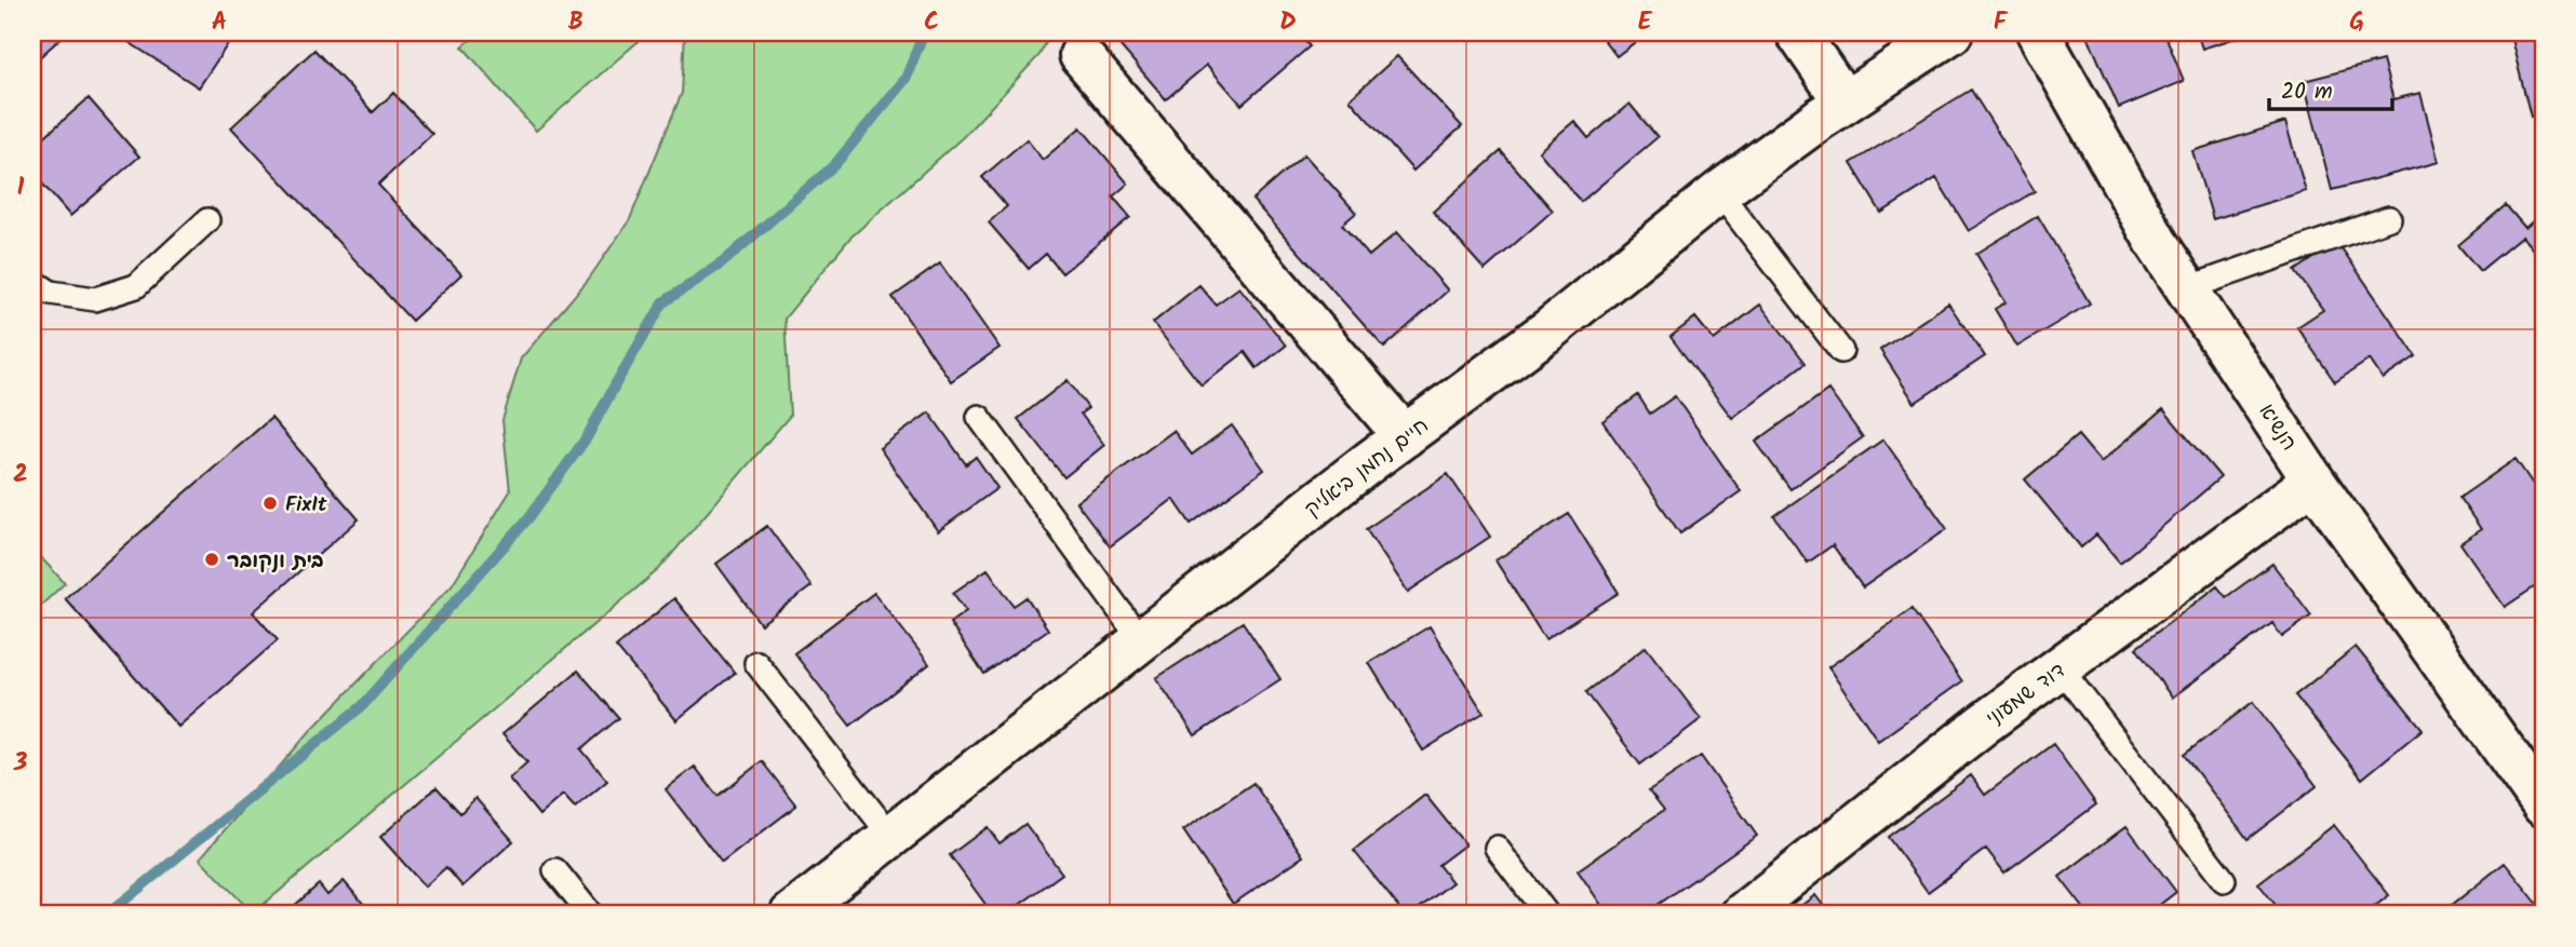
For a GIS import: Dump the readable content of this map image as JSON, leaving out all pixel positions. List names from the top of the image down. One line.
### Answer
{"streets":{"street":["הנשיא","חיים נחמן ביאליק","דוד שמעוני"]},"crossings":[["הנשיא","דוד שמעוני"]],"places":["FixIt","בית ונקובר"],"scale_bar":"20 m","grid":{"columns":["A","B","C","D","E","F","G"],"rows":["1","2","3"]}}
